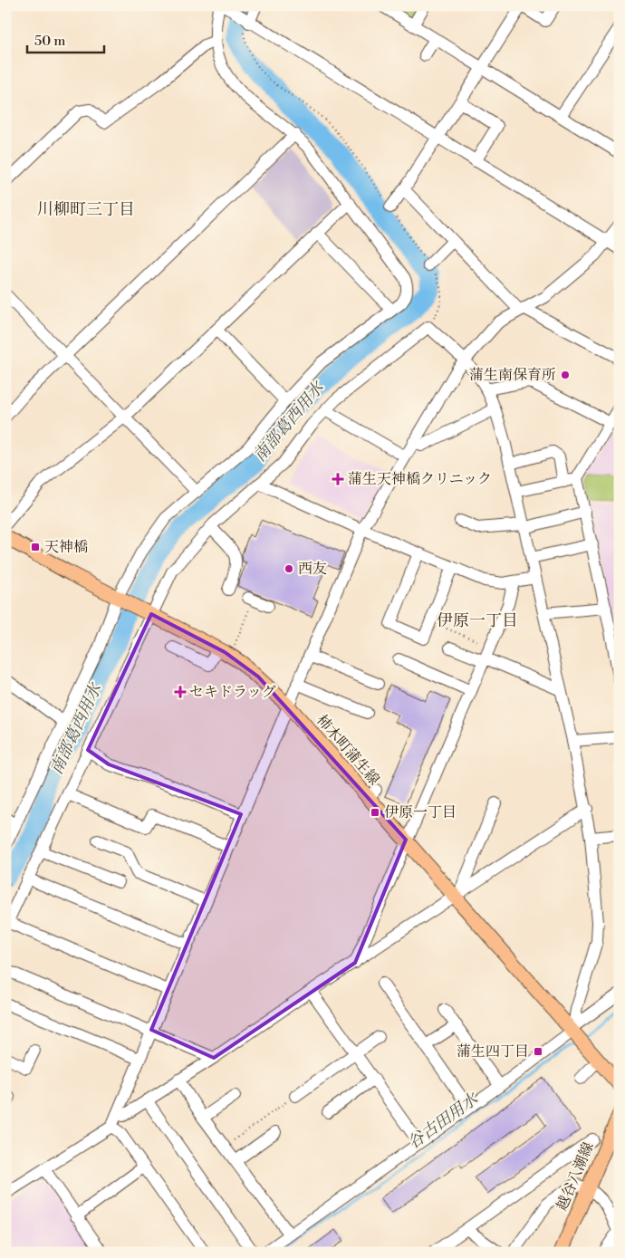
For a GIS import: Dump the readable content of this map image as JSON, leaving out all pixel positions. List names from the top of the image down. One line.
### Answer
{"streets":{"main road":["柿木町蒲生線","越谷八潮線"]},"districts":["川柳町三丁目","伊原一丁目"],"water":["南部葛西用水","谷古田用水"],"places":{"other":["蒲生南保育所","西友"],"health":["蒲生天神橋クリニック","セキドラッグ"],"transit":["天神橋","伊原一丁目","蒲生四丁目"]},"scale_bar":"50 m"}
